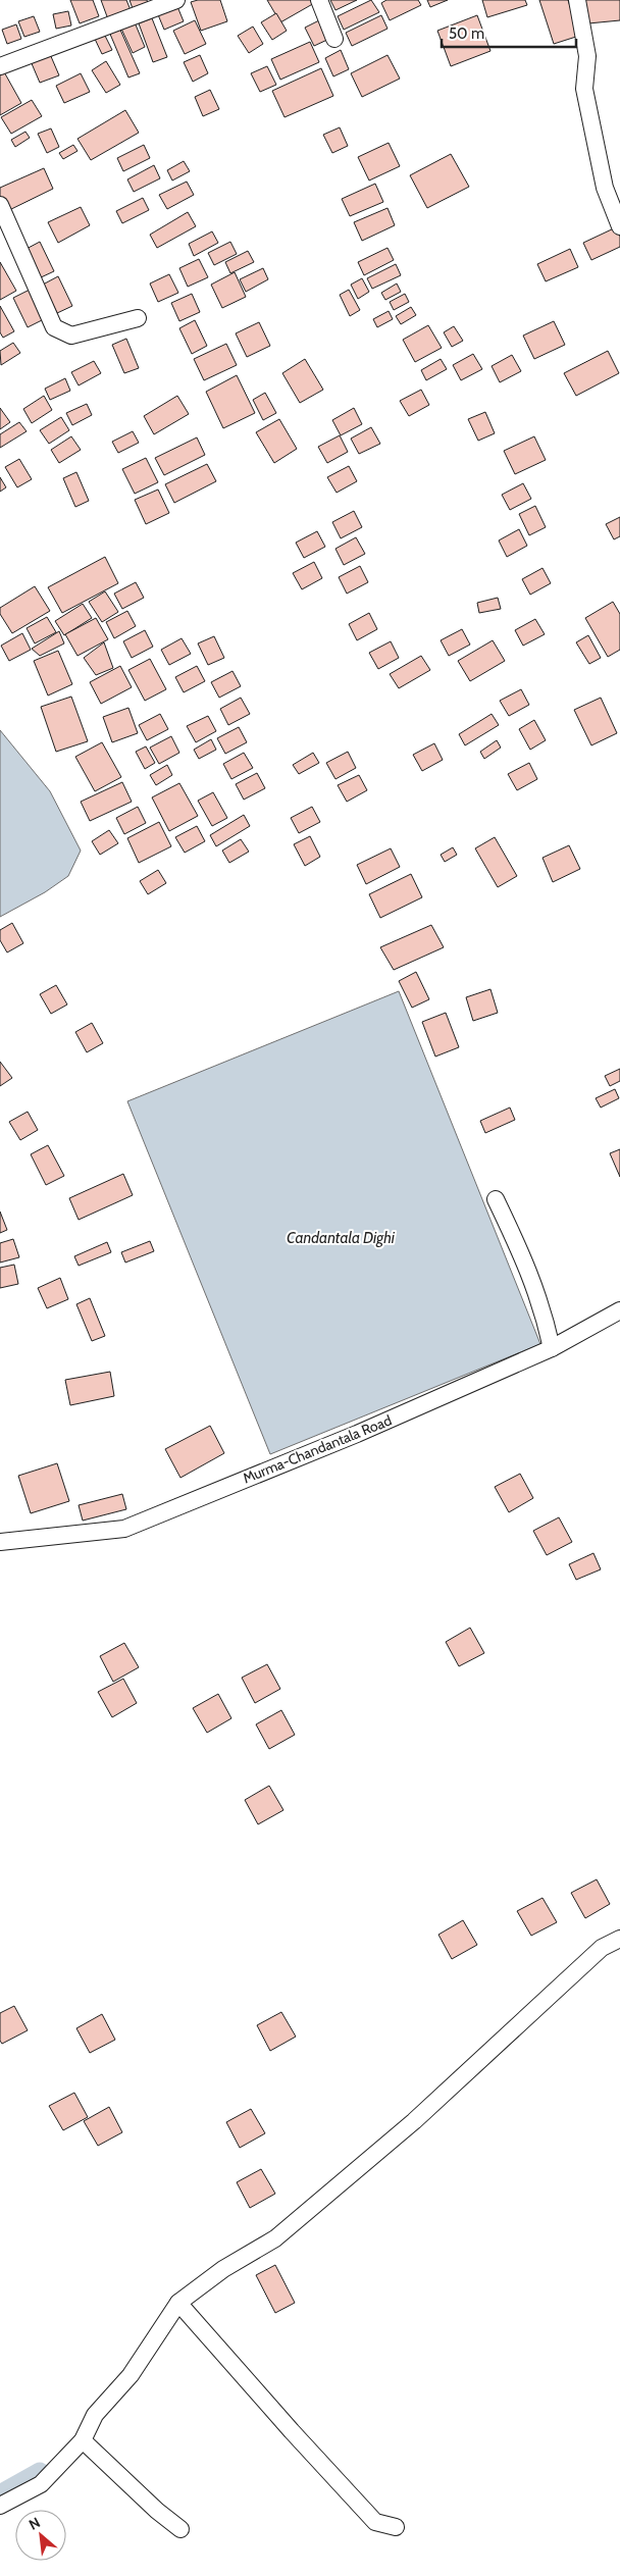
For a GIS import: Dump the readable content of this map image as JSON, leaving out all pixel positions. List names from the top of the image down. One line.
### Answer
{"streets":{"street":["Murma-Chandantala Road"]},"water":["Candantala Dighi"],"scale_bar":"50 m","north":"top left"}
